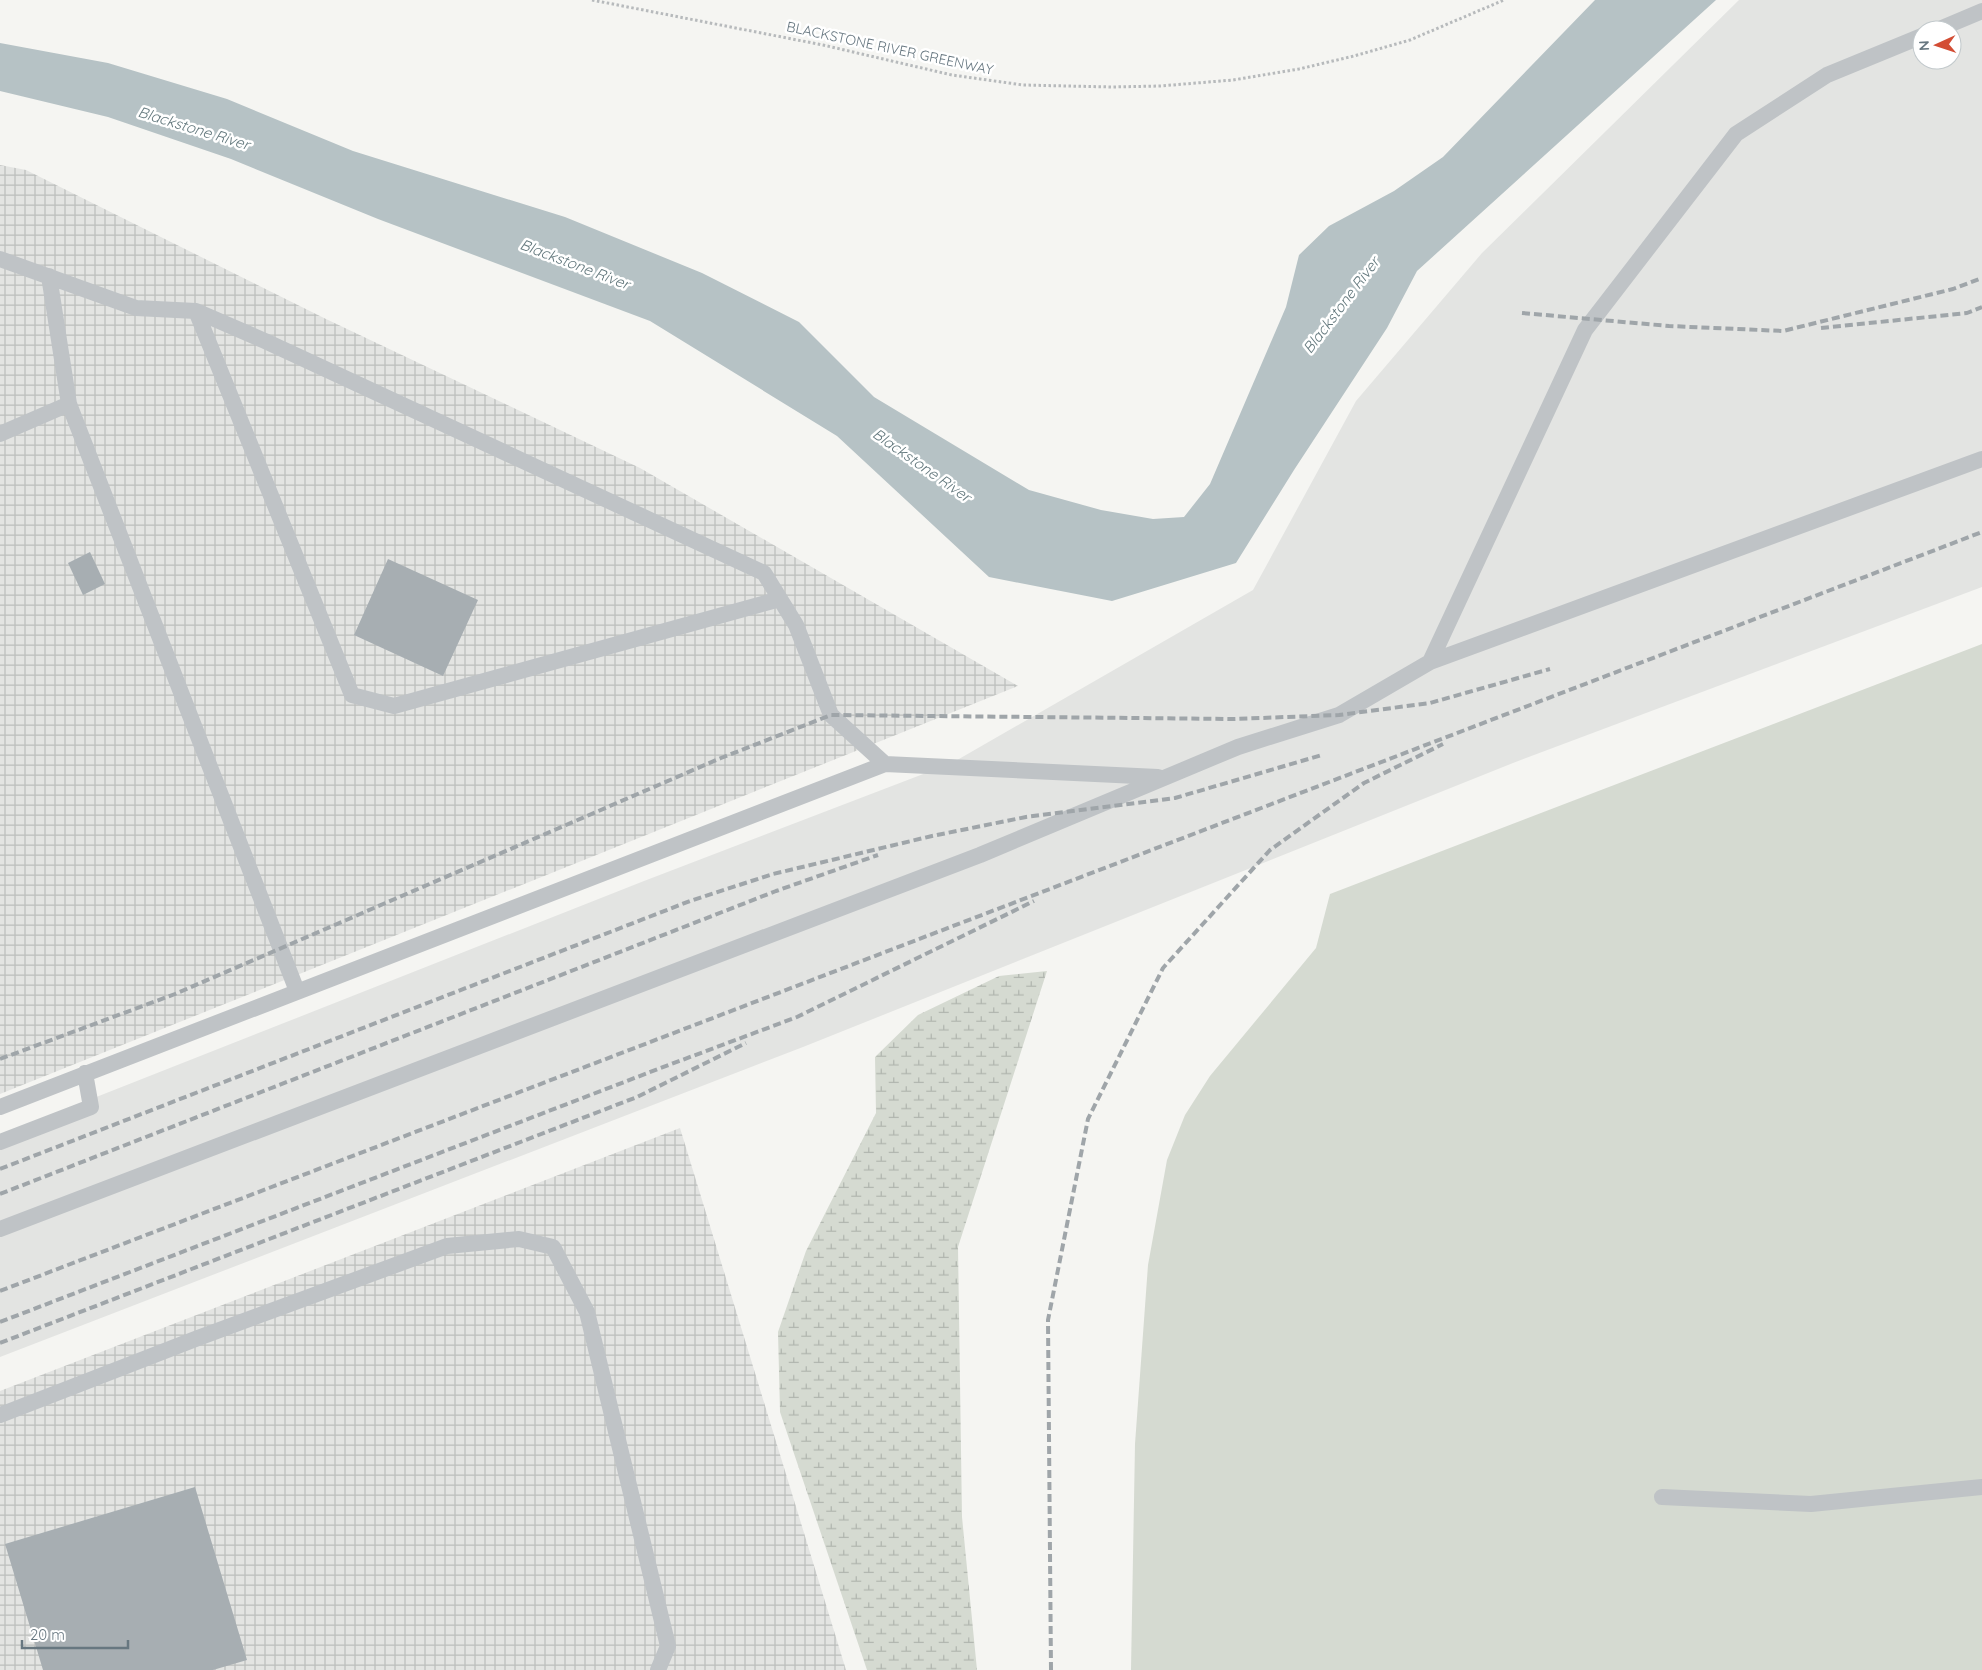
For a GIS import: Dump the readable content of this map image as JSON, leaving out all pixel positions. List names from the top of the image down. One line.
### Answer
{"streets":{"path":["BLACKSTONE RIVER GREENWAY"]},"water":["Blackstone River"],"scale_bar":"20 m","north":"left"}
